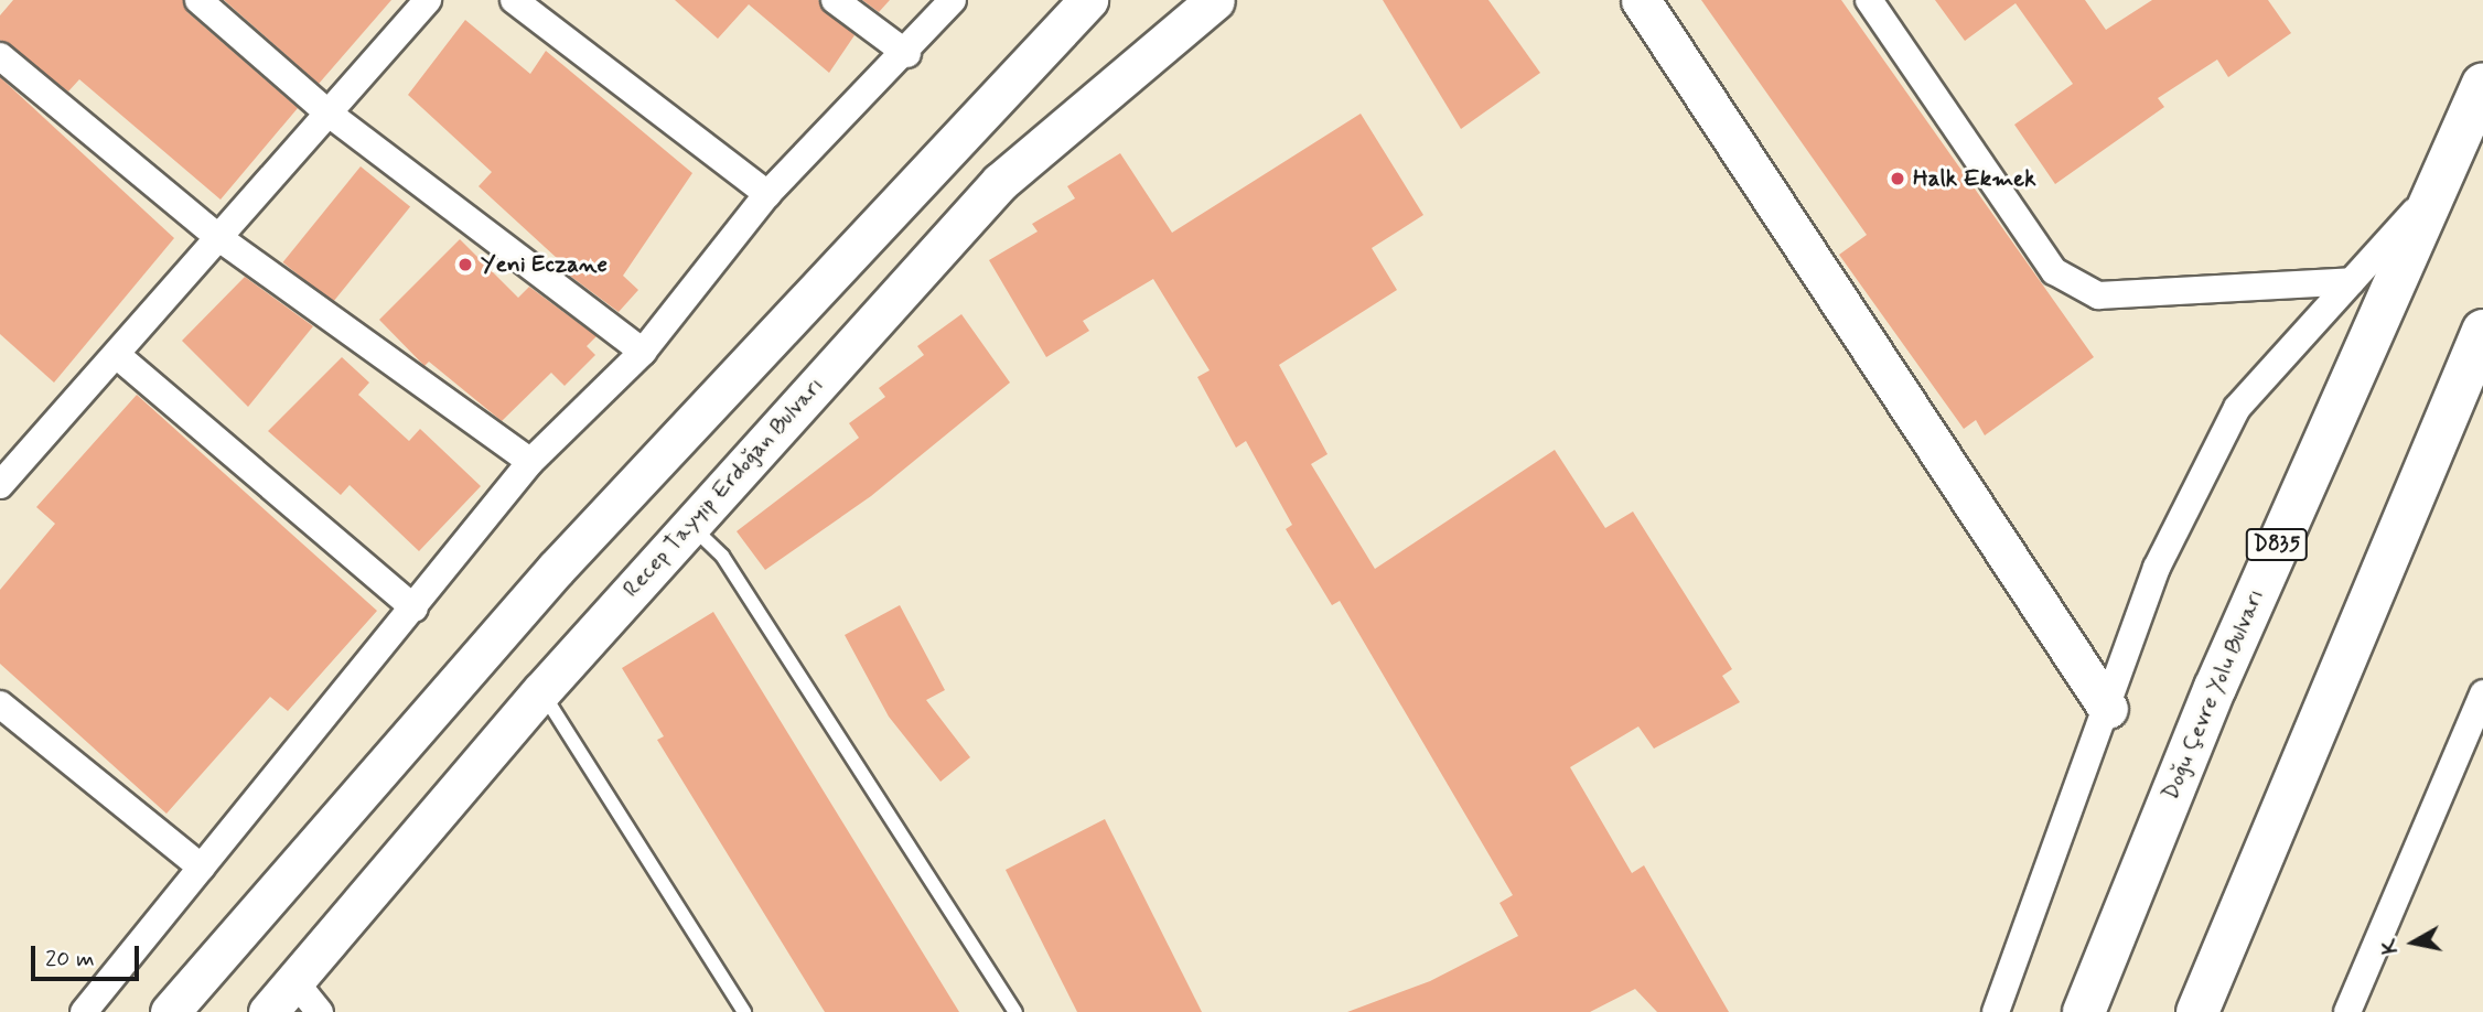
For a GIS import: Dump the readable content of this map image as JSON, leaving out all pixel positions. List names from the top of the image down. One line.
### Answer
{"streets":{"highway":["D835","Doğu Çevre Yolu Bulvarı"],"main road":["Recep Tayyip Erdoğan Bulvarı"]},"places":["Halk Ekmek","Yeni Eczane"],"scale_bar":"20 m","north":"left"}
